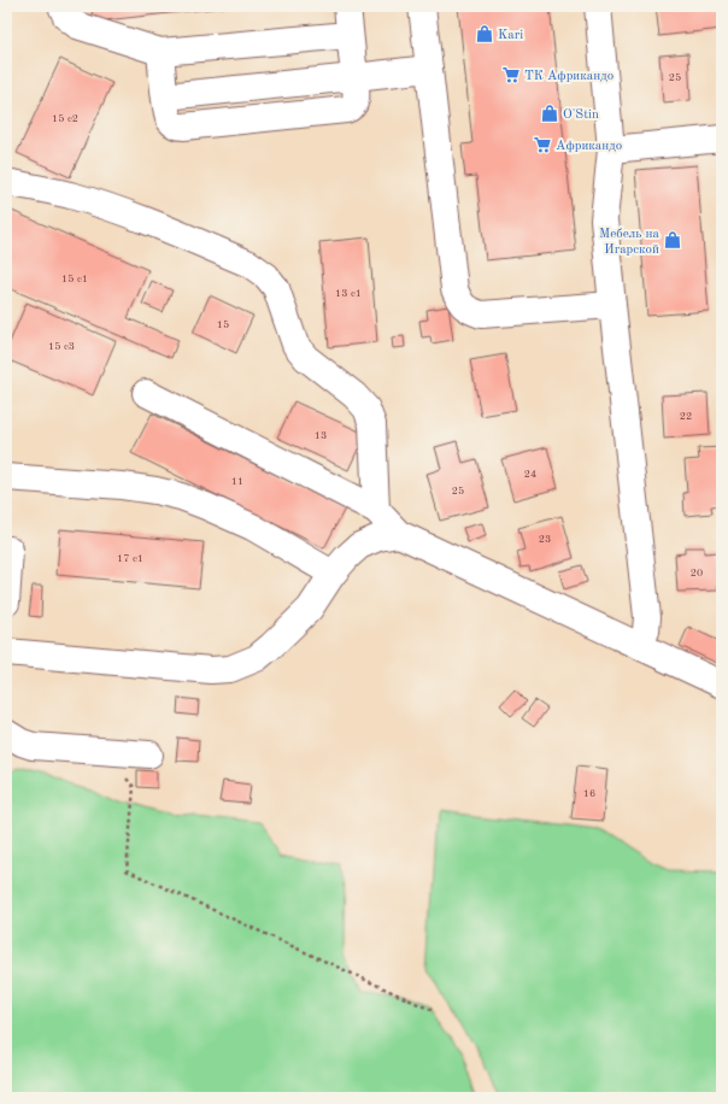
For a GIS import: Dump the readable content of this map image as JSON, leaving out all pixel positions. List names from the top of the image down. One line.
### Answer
{"places":{"shop":["Kari","O'Stin","Мебель на Игарской"],"supermarket":["ТК Африкандо","Африкандо"]},"house_numbers":["25","15 с2","15 с1","13 с1","15","15 с3","22","13","24","11","25","23","17 с1","20","16"]}
